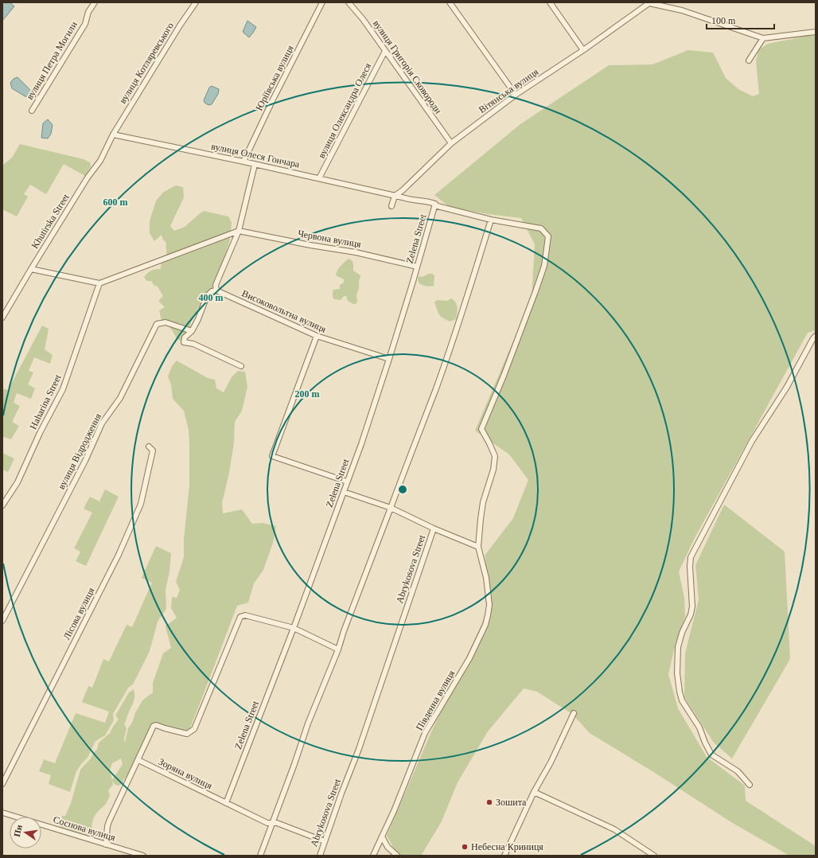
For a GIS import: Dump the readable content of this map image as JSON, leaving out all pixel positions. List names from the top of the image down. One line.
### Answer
{"streets":{"street":["вулиця Петра Могили","вулиця Котляревського","вулиця Григорія Сковороди","Юріївська вулиця","Вітянська вулиця","вулиця Олександра Олеся","вулиця Олеся Гончара","Khutirska Street","Червона вулиця","Zelena Street","Високовольтна вулиця","Haharina Street","вулиця Відродження","Abrykosova Street","Лісова вулиця","Південна вулиця","Зоряна вулиця","Соснова вулиця"]},"crossings":[["вулиця Котляревського","вулиця Олеся Гончара"],["вулиця Котляревського","Khutirska Street"],["вулиця Григорія Сковороди","Вітянська вулиця"],["вулиця Григорія Сковороди","вулиця Олександра Олеся"],["Юріївська вулиця","вулиця Олеся Гончара"],["Вітянська вулиця","вулиця Олеся Гончара"],["Вітянська вулиця","Zelena Street"],["вулиця Олександра Олеся","вулиця Олеся Гончара"],["вулиця Олеся Гончара","Khutirska Street"],["вулиця Олеся Гончара","Zelena Street"],["Червона вулиця","Zelena Street"],["Zelena Street","Високовольтна вулиця"],["Zelena Street","Abrykosova Street"],["Zelena Street","Зоряна вулиця"],["Abrykosova Street","Зоряна вулиця"]],"places":["Зошита","Небесна Криниця"],"scale_bar":"100 m","north":"left","rings":["600 m","400 m","200 m"]}
